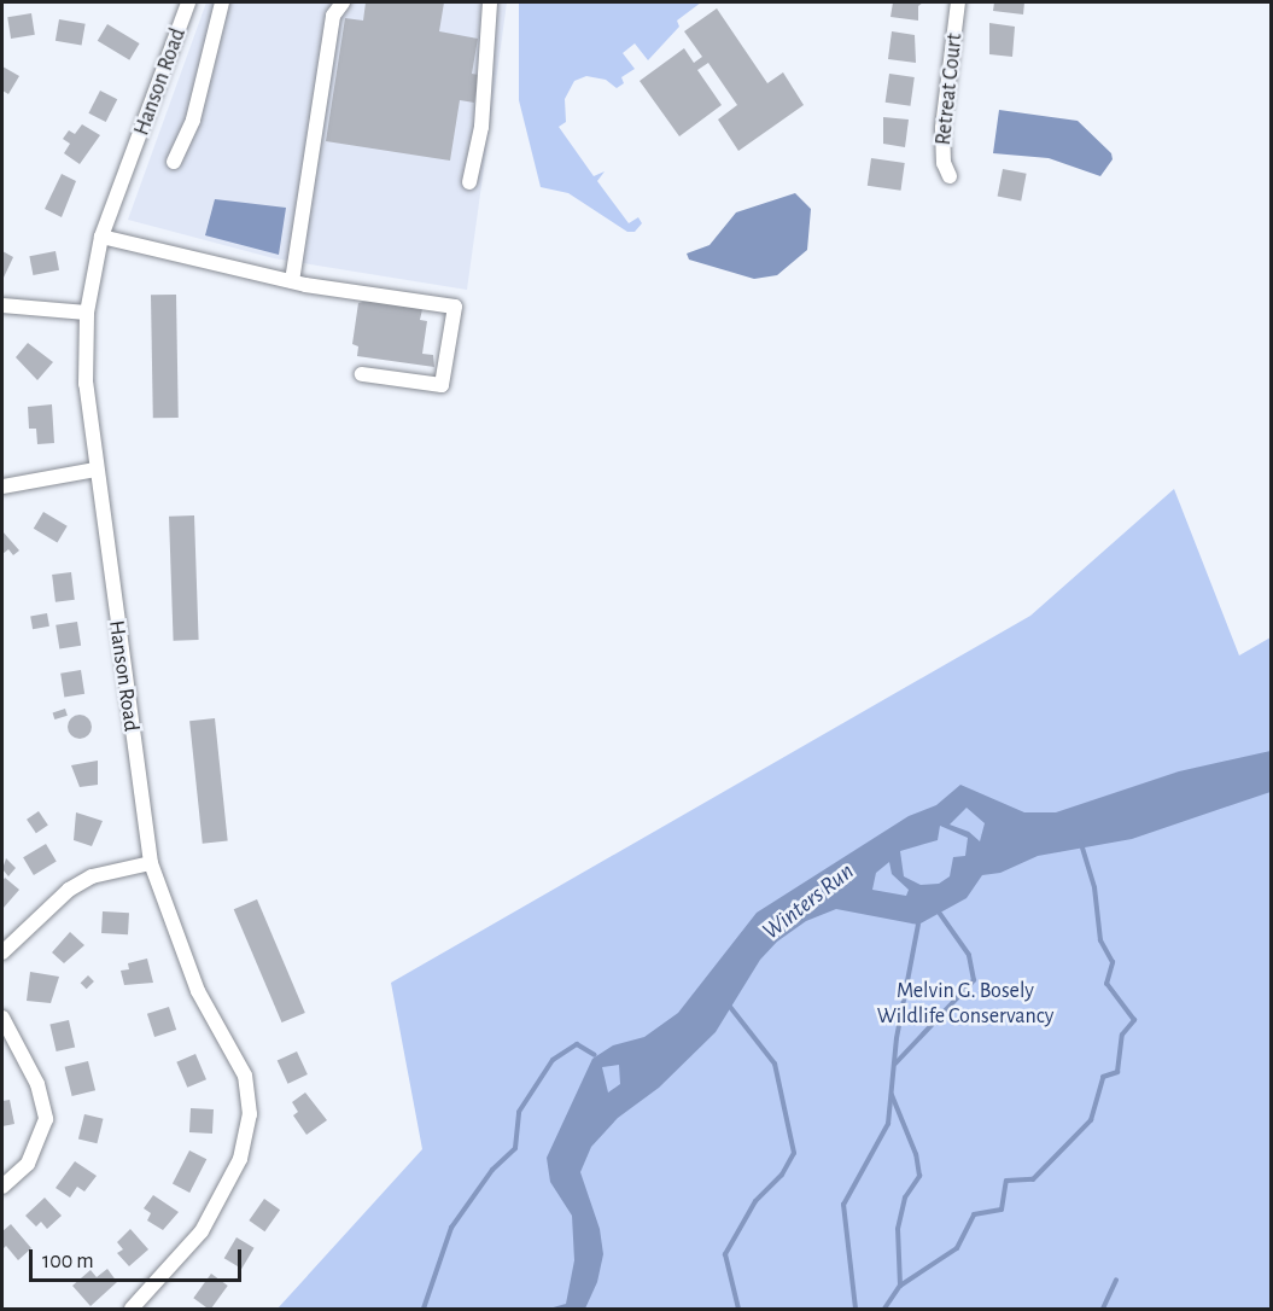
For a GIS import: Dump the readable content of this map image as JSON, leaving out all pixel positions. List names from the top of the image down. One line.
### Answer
{"streets":{"street":["Hanson Road","Retreat Court"]},"water":["Winters Run"],"parks":["Melvin G. Bosely Wildlife Conservancy"],"scale_bar":"100 m"}
